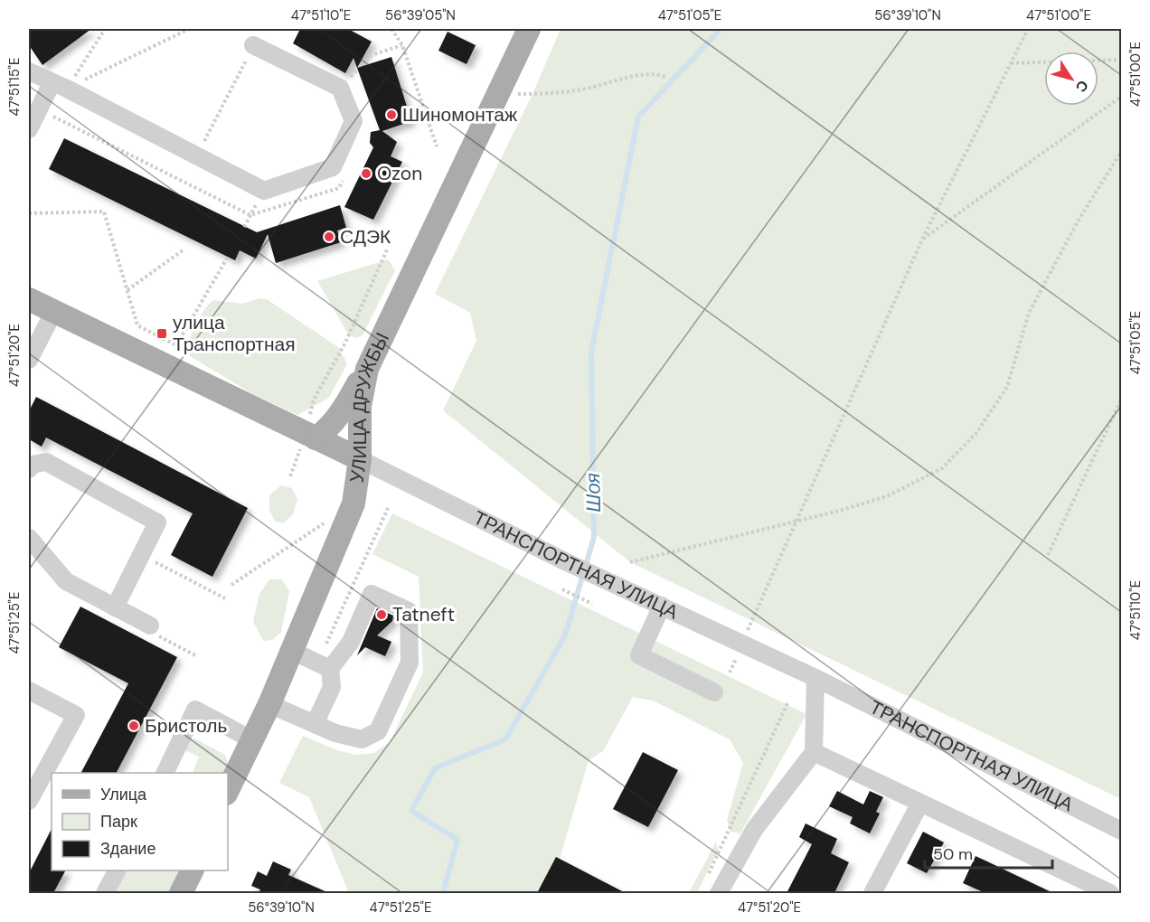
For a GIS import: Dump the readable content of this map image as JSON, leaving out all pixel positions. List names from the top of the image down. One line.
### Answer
{"streets":{"main road":["УЛИЦА ДРУЖБЫ","ТРАНСПОРТНАЯ УЛИЦА"]},"crossings":[["УЛИЦА ДРУЖБЫ","ТРАНСПОРТНАЯ УЛИЦА"]],"water":["Шоя"],"places":{"other":["Шиномонтаж","Ozon","СДЭК","Tatneft","Бристоль"],"transit":["улица Транспортная"]},"legend":["Улица","Парк","Здание"],"scale_bar":"50 m","north":"bottom right","coordinates":["47°51'10\"E","56°39'05\"N","47°51'05\"E","56°39'10\"N","47°51'00\"E","47°51'15\"E","47°51'20\"E","47°51'25\"E"]}
